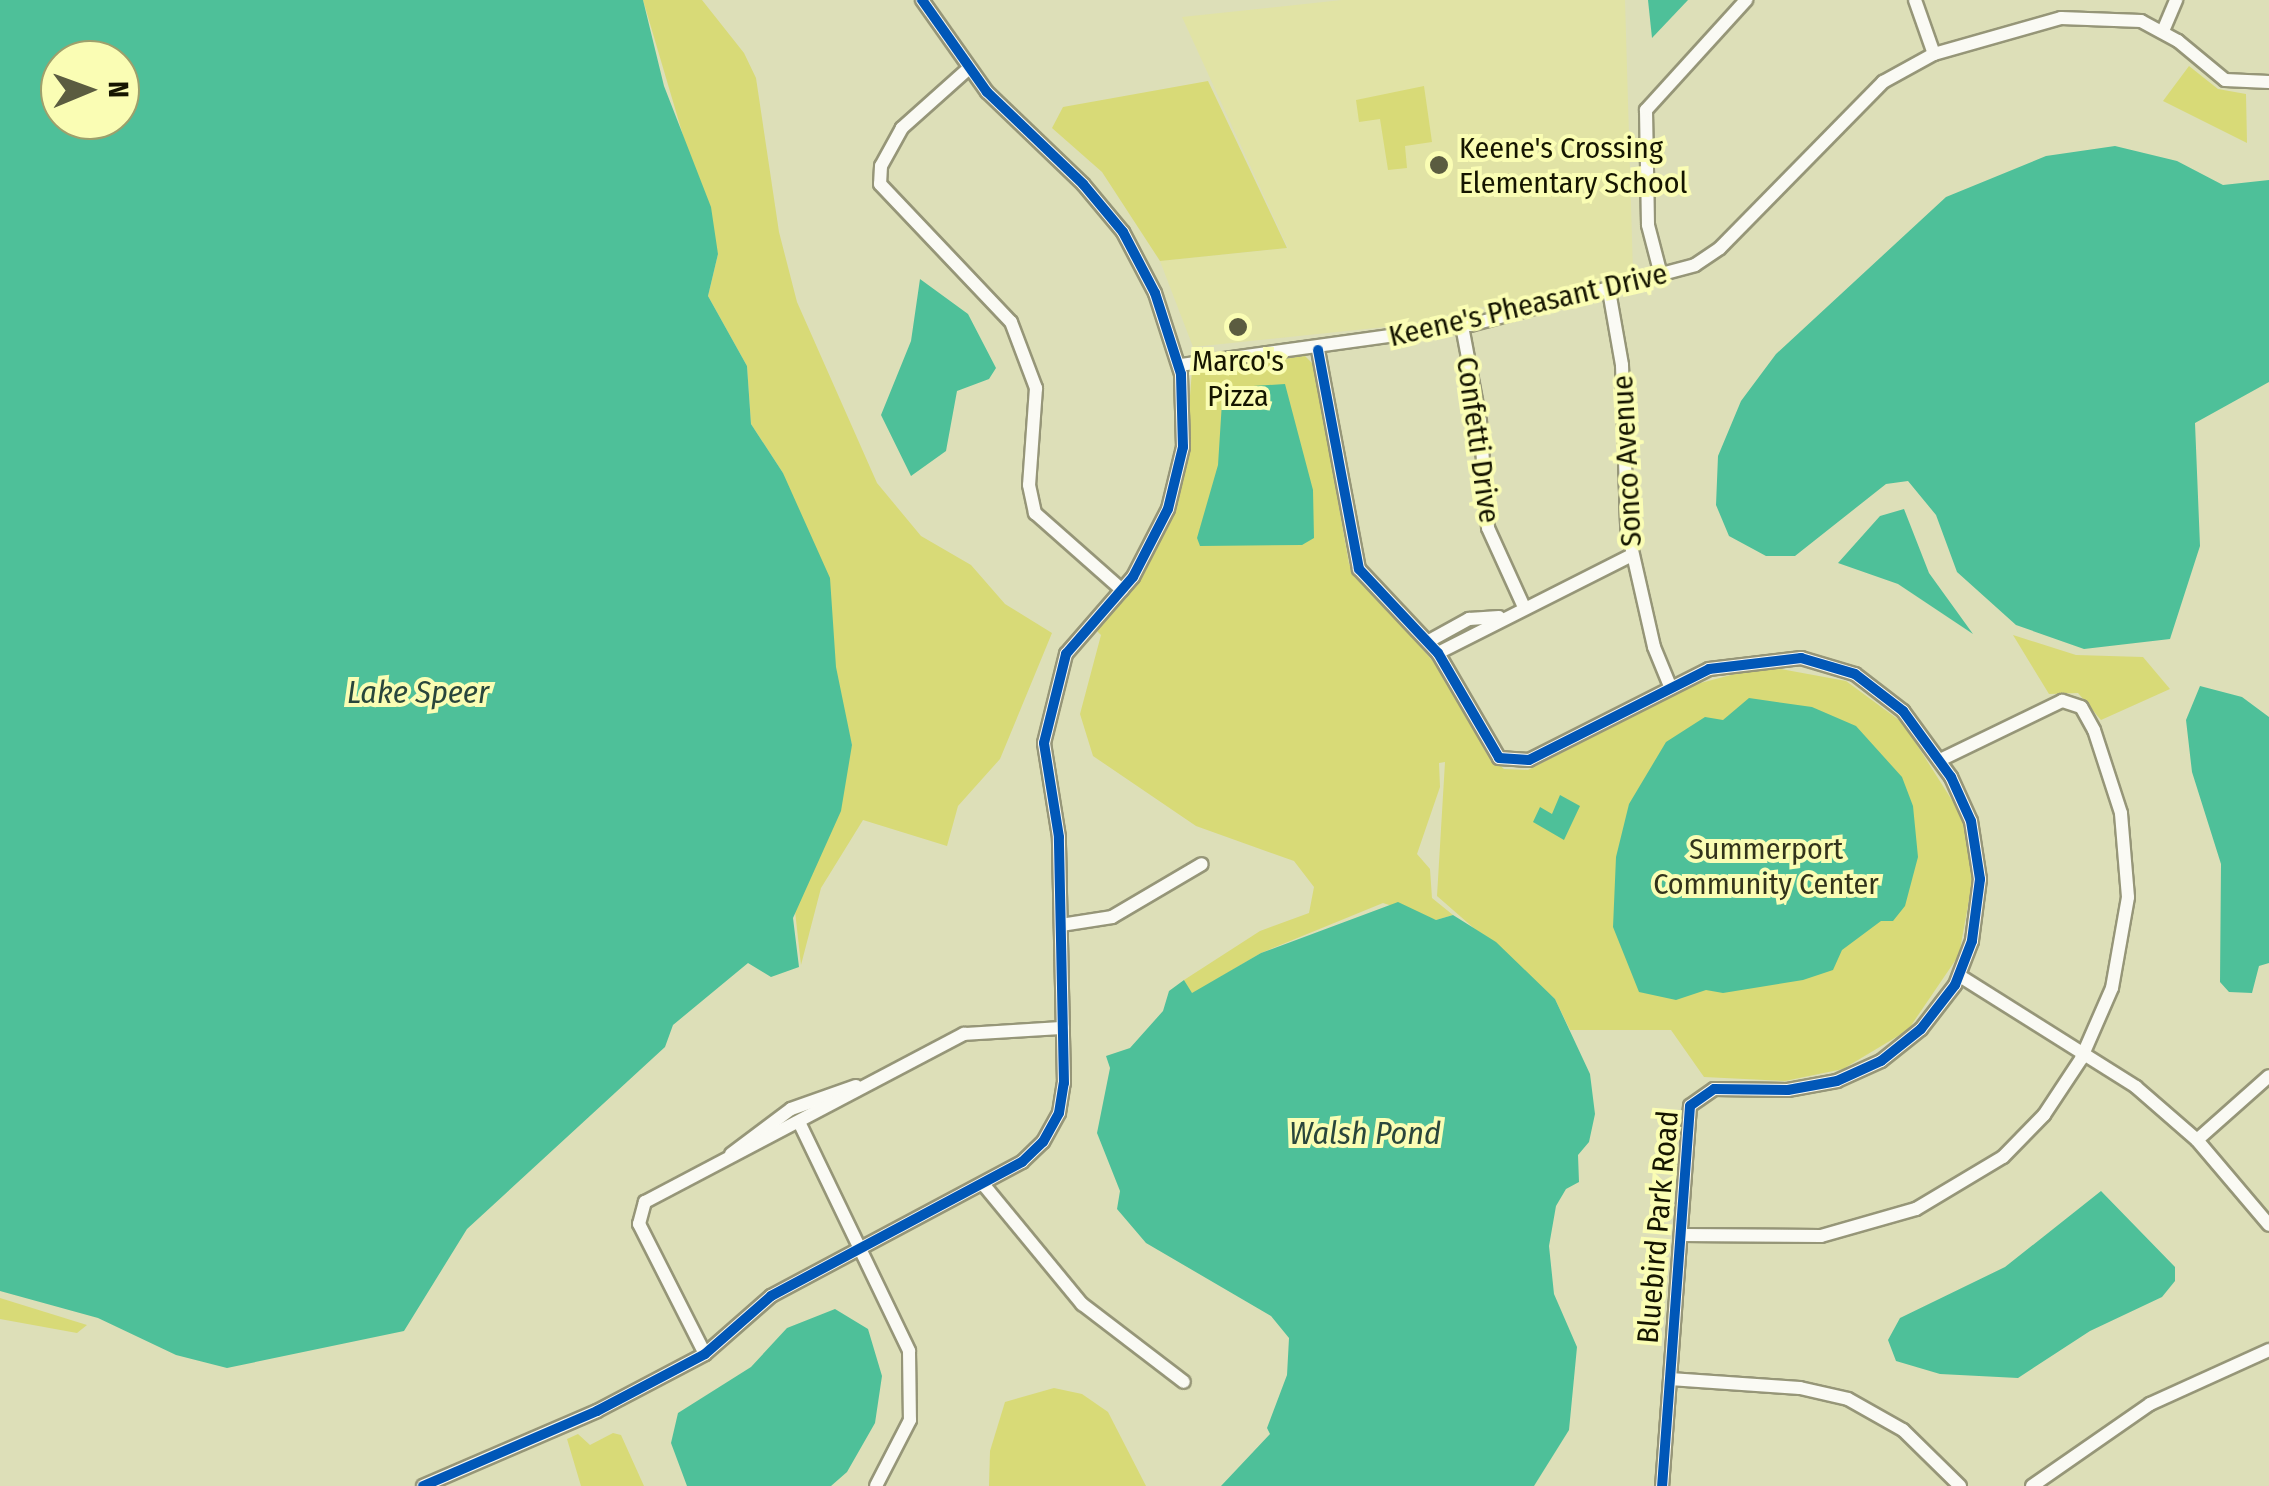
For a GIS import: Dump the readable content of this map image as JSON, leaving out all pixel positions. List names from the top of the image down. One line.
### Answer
{"streets":{"street":["Keene's Pheasant Drive","Confetti Drive","Sonco Avenue","Bluebird Park Road"]},"crossings":[["Keene's Pheasant Drive","Confetti Drive"],["Keene's Pheasant Drive","Sonco Avenue"],["Keene's Pheasant Drive","Bluebird Park Road"],["Sonco Avenue","Bluebird Park Road"]],"water":["Lake Speer","Walsh Pond"],"parks":["Summerport Community Center"],"places":["Keene's Crossing Elementary School","Marco's Pizza"],"north":"right"}
